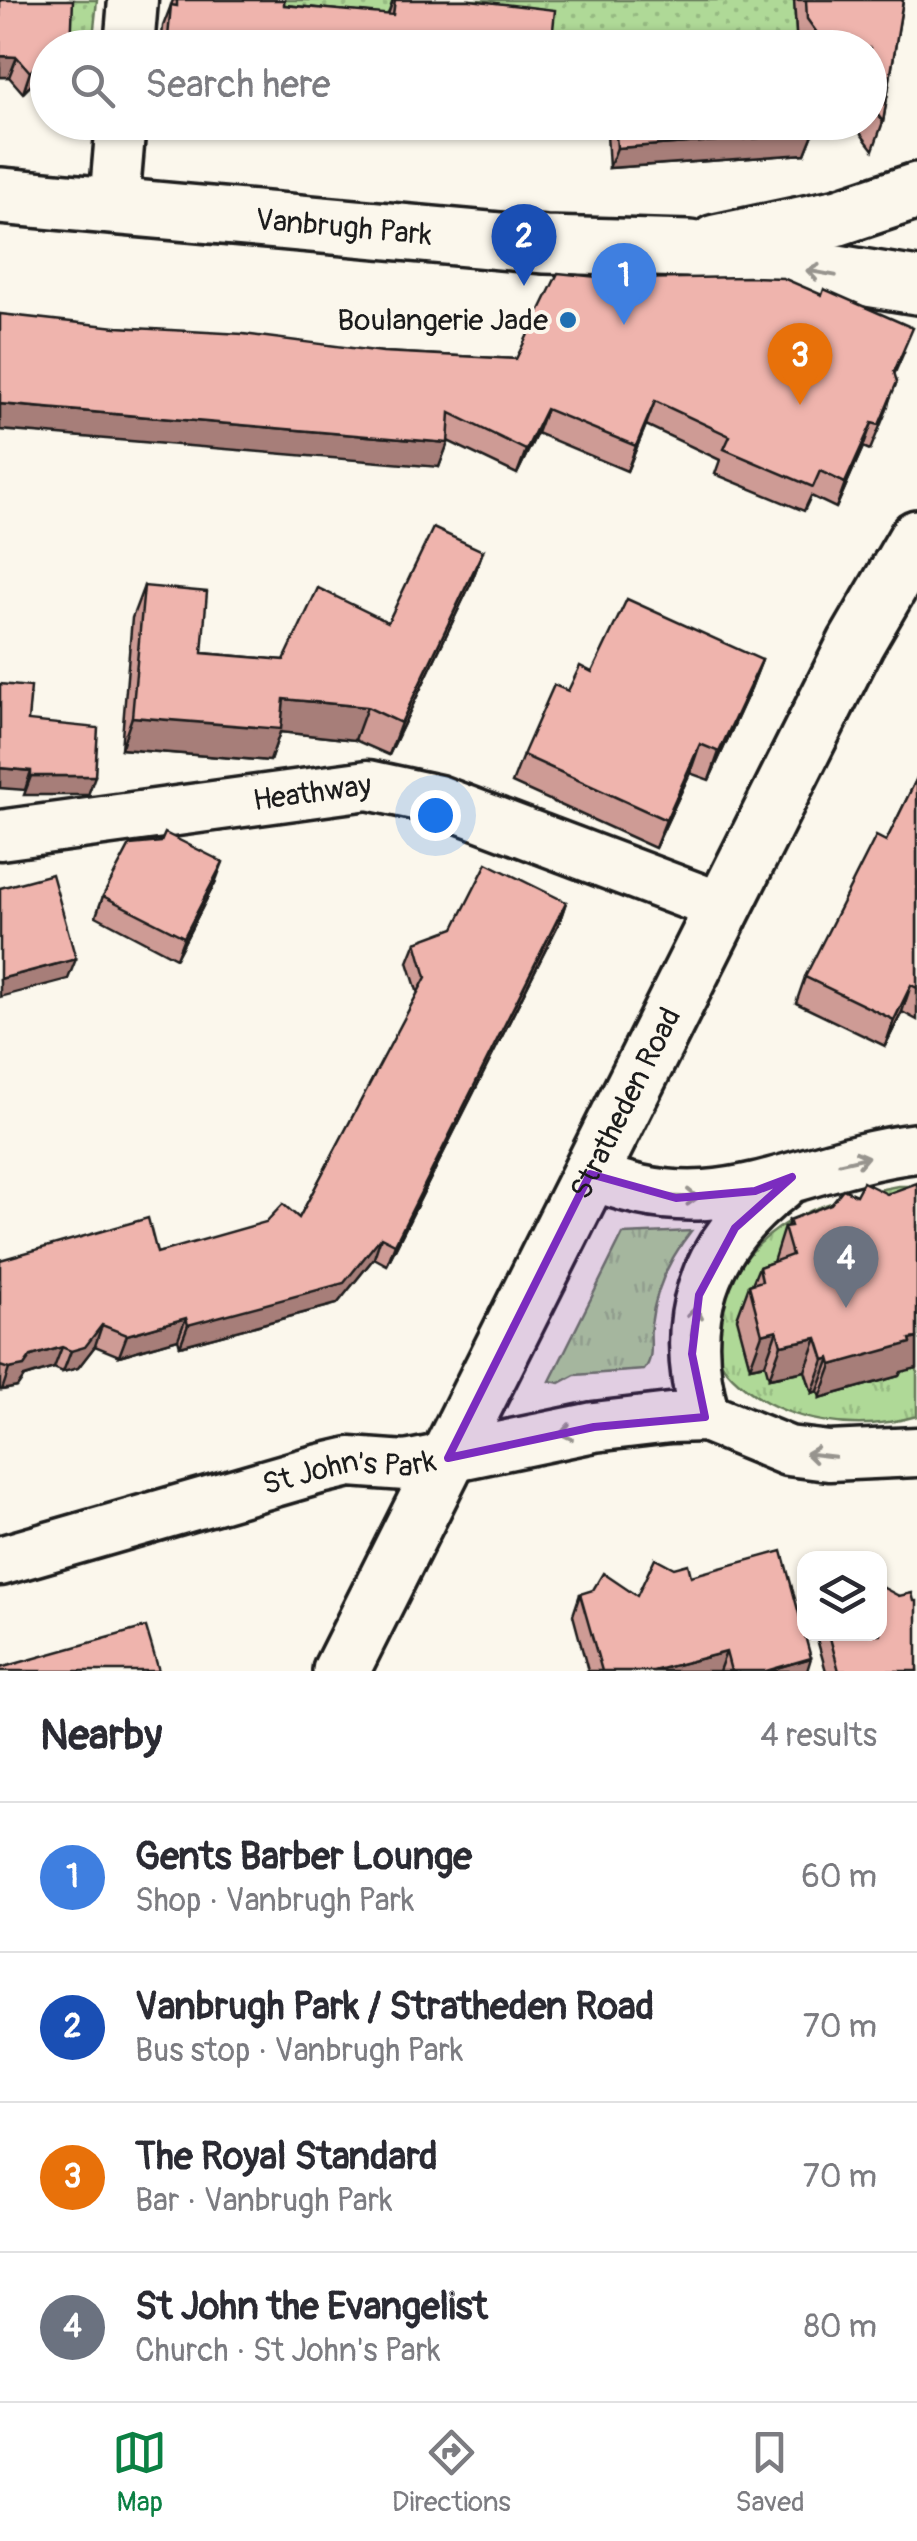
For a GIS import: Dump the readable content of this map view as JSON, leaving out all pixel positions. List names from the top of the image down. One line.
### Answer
{"streets":{"main road":["Vanbrugh Park","Stratheden Road"],"street":["Heathway","St John's Park"]},"crossings":[["Heathway","Stratheden Road"],["Stratheden Road","St John's Park"]],"places":["Boulangerie Jade"],"page":{"search":"Search here","pins":["2","1","3","4"],"heading":["Nearby","4 results"],"list":[{"mark":"1","name":"Gents Barber Lounge","note":"Shop · Vanbrugh Park","value":"60 m"},{"mark":"2","name":"Vanbrugh Park / Stratheden Road","note":"Bus stop · Vanbrugh Park","value":"70 m"},{"mark":"3","name":"The Royal Standard","note":"Bar · Vanbrugh Park","value":"70 m"},{"mark":"4","name":"St John the Evangelist","note":"Church · St John's Park","value":"80 m"}],"nav":["Map","Directions","Saved"]}}
